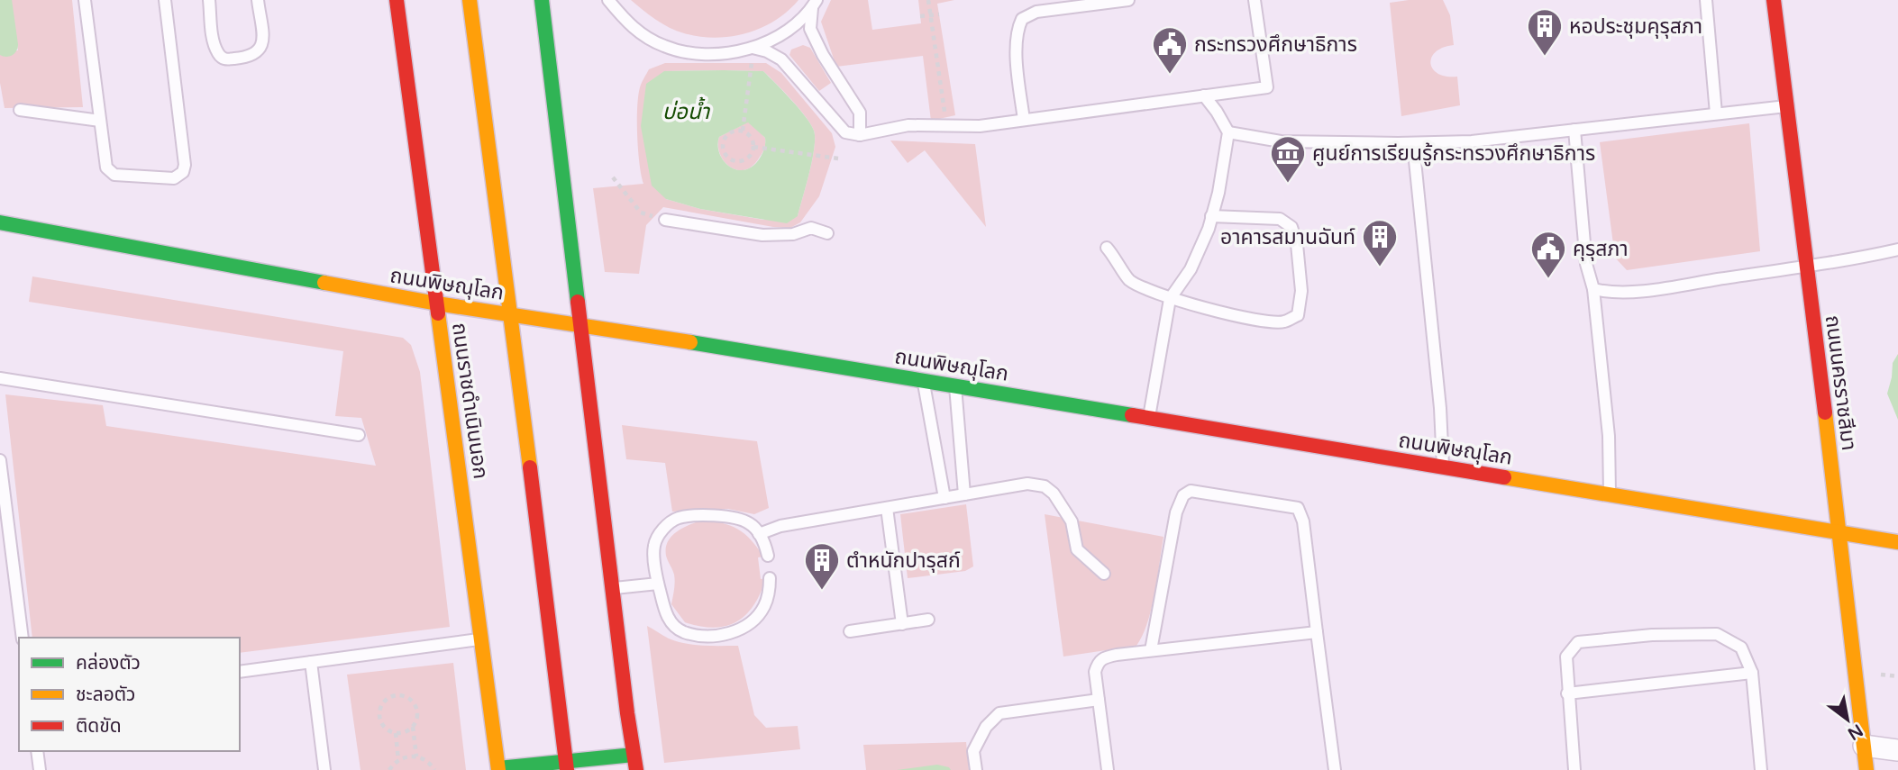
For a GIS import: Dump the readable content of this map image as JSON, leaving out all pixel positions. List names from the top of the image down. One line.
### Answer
{"streets":{"main road":["ถนนพิษณุโลก","ถนนนครราชสีมา","ถนนราชดำเนินนอก"]},"crossings":[["ถนนพิษณุโลก","ถนนนครราชสีมา"],["ถนนพิษณุโลก","ถนนราชดำเนินนอก"]],"water":["บ่อน้ำ"],"places":{"building":["หอประชุมคุรุสภา","อาคารสมานฉันท์","ตำหนักปารุสก์"],"public building":["กระทรวงศึกษาธิการ","คุรุสภา"],"museum":["ศูนย์การเรียนรู้กระทรวงศึกษาธิการ"]},"legend":["คล่องตัว","ชะลอตัว","ติดขัด"],"north":"bottom right"}
